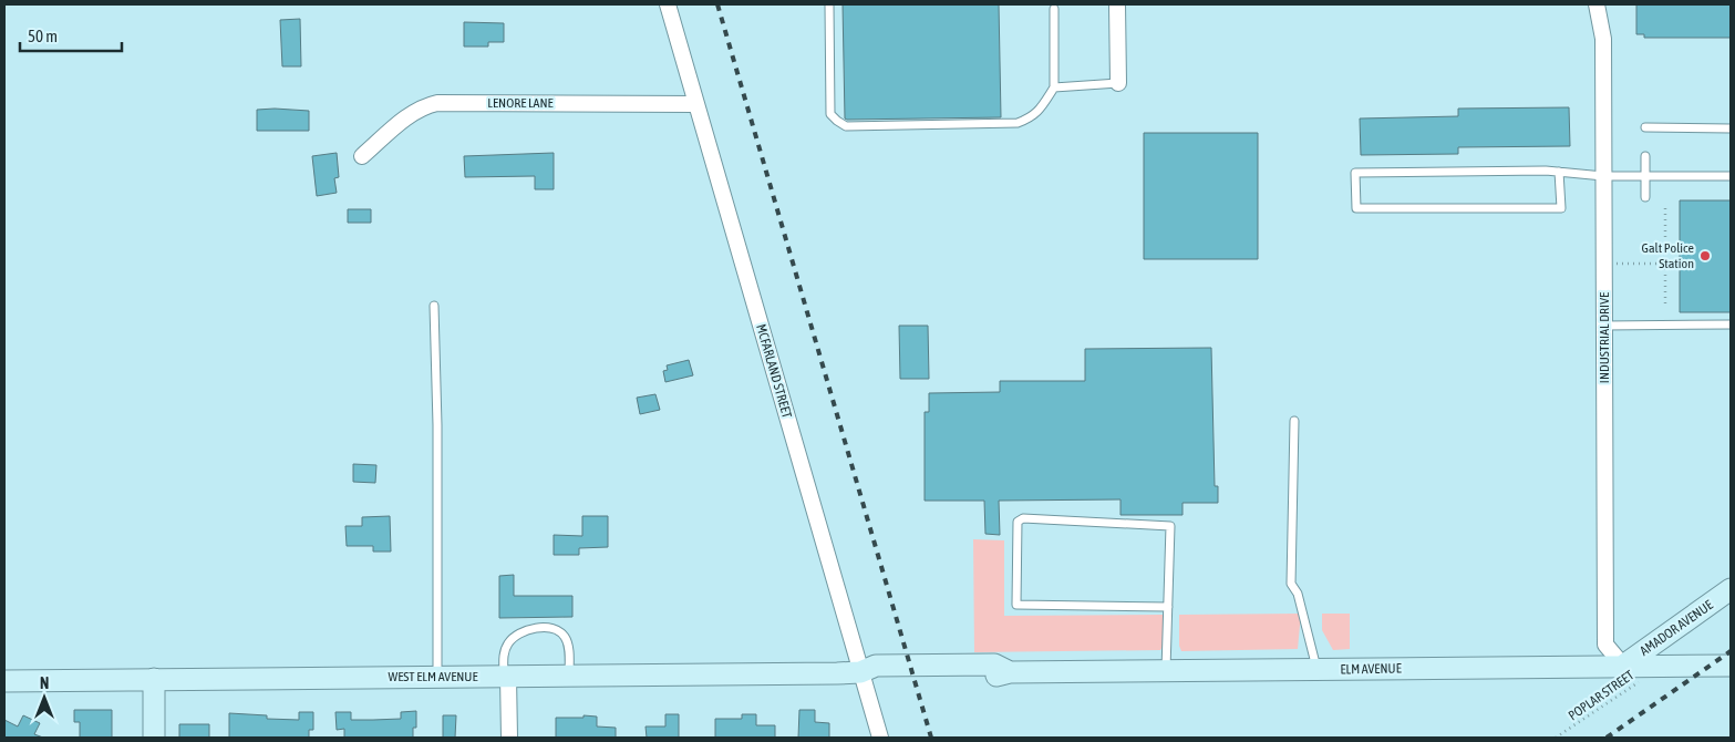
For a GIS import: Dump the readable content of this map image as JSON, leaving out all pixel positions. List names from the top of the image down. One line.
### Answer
{"streets":{"street":["LENORE LANE","INDUSTRIAL DRIVE","MCFARLAND STREET","AMADOR AVENUE","ELM AVENUE","WEST ELM AVENUE"],"path":["POPLAR STREET"]},"crossings":[["LENORE LANE","MCFARLAND STREET"],["INDUSTRIAL DRIVE","AMADOR AVENUE"],["INDUSTRIAL DRIVE","ELM AVENUE"],["MCFARLAND STREET","WEST ELM AVENUE"],["AMADOR AVENUE","ELM AVENUE"],["ELM AVENUE","WEST ELM AVENUE"],["ELM AVENUE","POPLAR STREET"]],"places":["Galt Police Station"],"scale_bar":"50 m","north":"top"}
